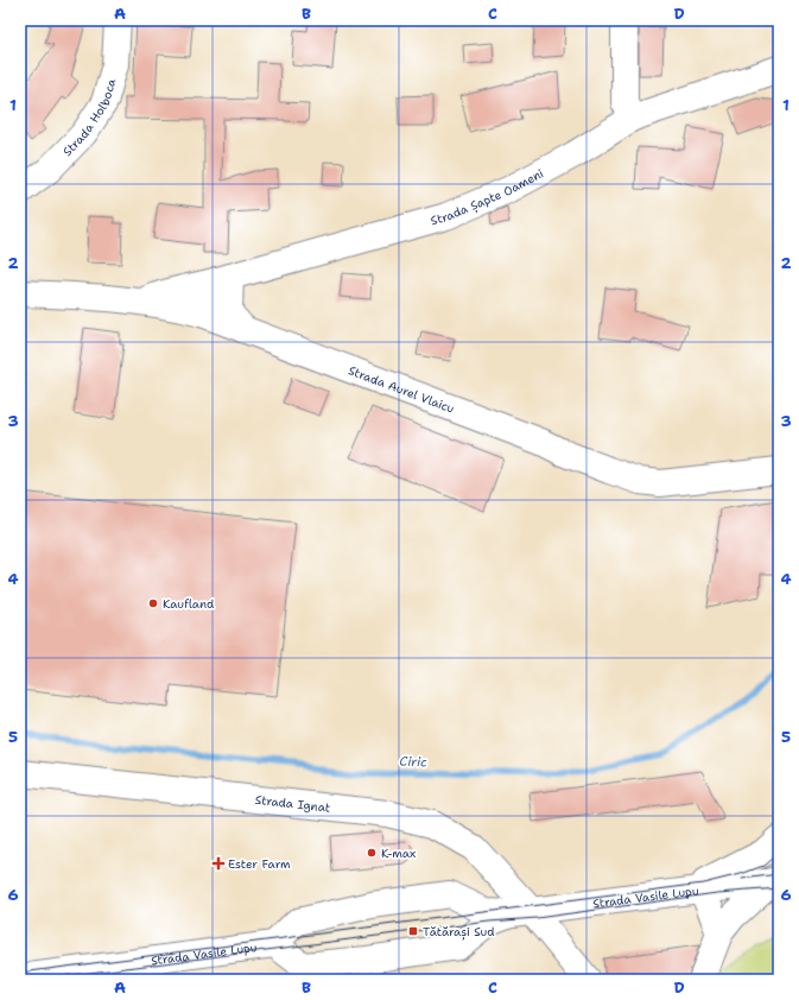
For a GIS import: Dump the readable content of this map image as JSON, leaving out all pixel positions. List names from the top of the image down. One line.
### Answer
{"streets":{"street":["Strada Holboca","Strada Șapte Oameni","Strada Aurel Vlaicu","Strada Ignat","Strada Vasile Lupu"]},"crossings":[["Strada Șapte Oameni","Strada Aurel Vlaicu"],["Strada Ignat","Strada Vasile Lupu"]],"water":["Ciric"],"places":{"other":["Kaufland","K-max"],"health":["Ester Farm"],"transit":["Tătărași Sud"]},"grid":{"columns":["A","B","C","D"],"rows":["1","2","3","4","5","6"]}}
